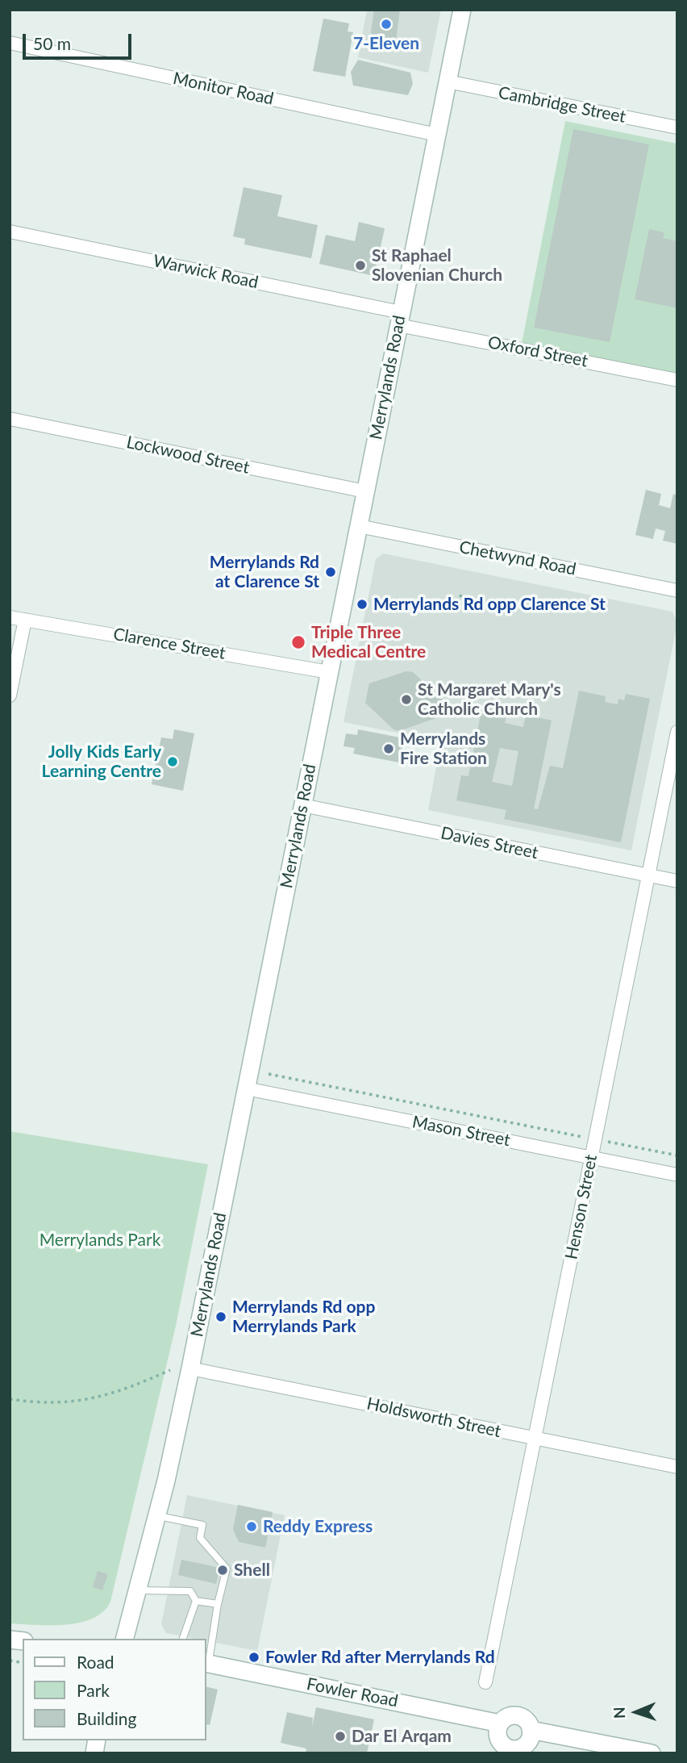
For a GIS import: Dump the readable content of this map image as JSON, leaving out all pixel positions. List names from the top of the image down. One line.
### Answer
{"streets":{"main road":["Merrylands Road","Fowler Road"],"street":["Monitor Road","Cambridge Street","Warwick Road","Oxford Street","Lockwood Street","Chetwynd Road","Clarence Street","Davies Street","Mason Street","Henson Street","Holdsworth Street"]},"crossings":[["Monitor Road","Merrylands Road"],["Cambridge Street","Merrylands Road"],["Warwick Road","Oxford Street"],["Warwick Road","Merrylands Road"],["Oxford Street","Merrylands Road"],["Merrylands Road","Lockwood Street"],["Merrylands Road","Chetwynd Road"],["Merrylands Road","Clarence Street"],["Merrylands Road","Davies Street"],["Merrylands Road","Mason Street"],["Merrylands Road","Holdsworth Street"],["Davies Street","Henson Street"],["Mason Street","Henson Street"],["Henson Street","Holdsworth Street"]],"parks":["Merrylands Park"],"places":["7-Eleven","St Raphael Slovenian Church","Merrylands Rd at Clarence St","Merrylands Rd opp Clarence St","Triple Three Medical Centre","St Margaret Mary's Catholic Church","Merrylands Fire Station","Jolly Kids Early Learning Centre","Merrylands Rd opp Merrylands Park","Reddy Express","Shell","Fowler Rd after Merrylands Rd","Dar El Arqam"],"legend":["Road","Park","Building"],"scale_bar":"50 m","north":"left"}
